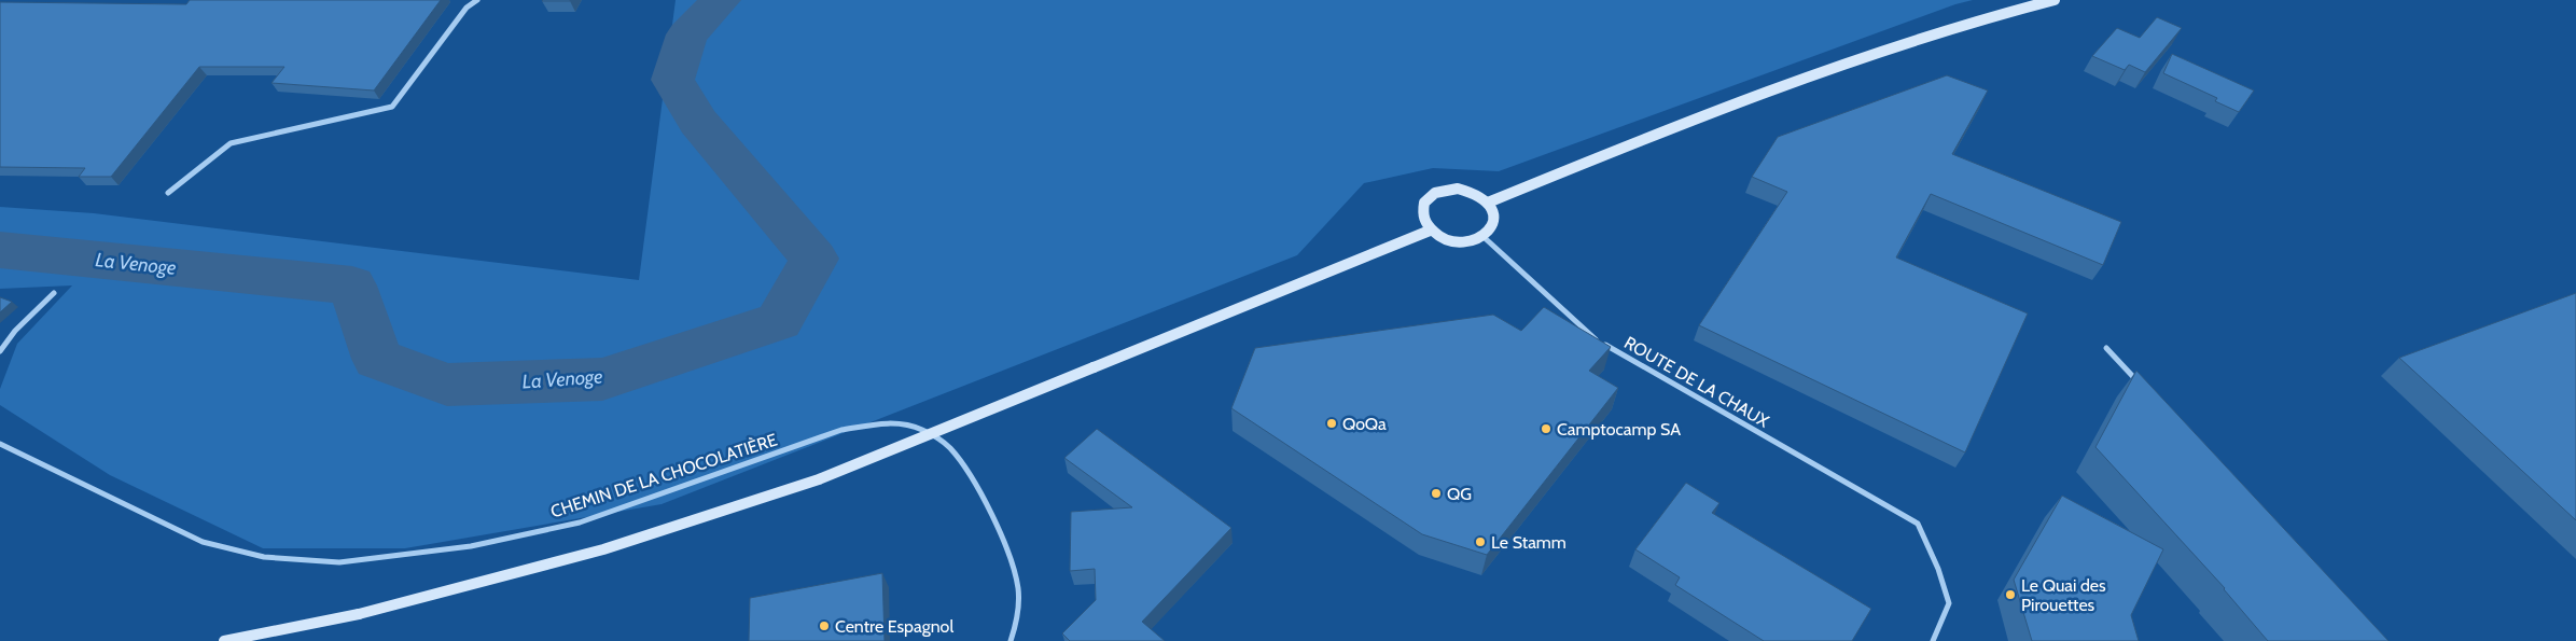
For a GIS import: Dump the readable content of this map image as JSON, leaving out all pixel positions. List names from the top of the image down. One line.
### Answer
{"streets":{"street":["ROUTE DE LA CHAUX","CHEMIN DE LA CHOCOLATIÈRE"]},"water":["La Venoge"],"places":["QoQa","Camptocamp SA","QG","Le Stamm","Le Quai des Pirouettes","Centre Espagnol"]}
